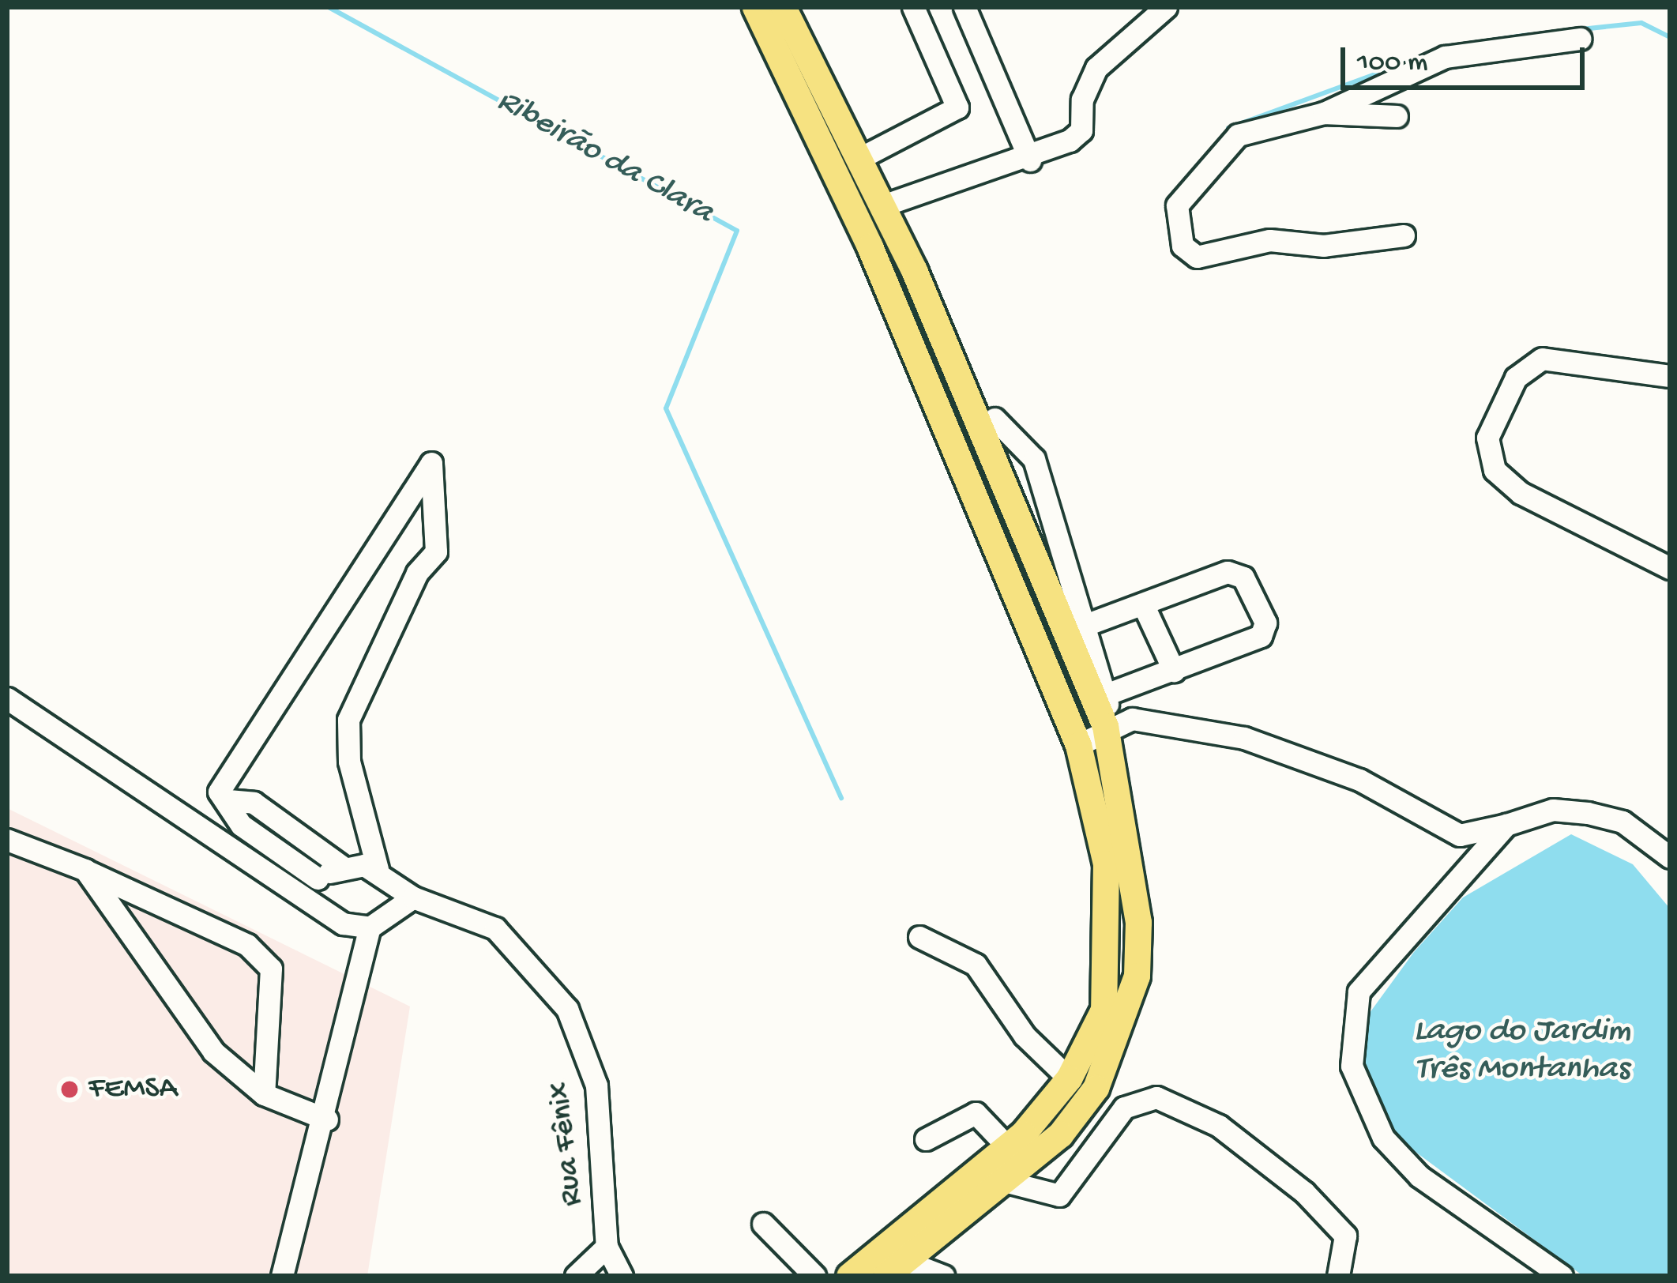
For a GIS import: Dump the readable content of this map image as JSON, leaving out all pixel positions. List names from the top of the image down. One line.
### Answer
{"streets":{"street":["Rua Fênix"]},"water":["Ribeirão da Clara","Lago do Jardim Três Montanhas"],"places":["FEMSA"],"scale_bar":"100 m"}
